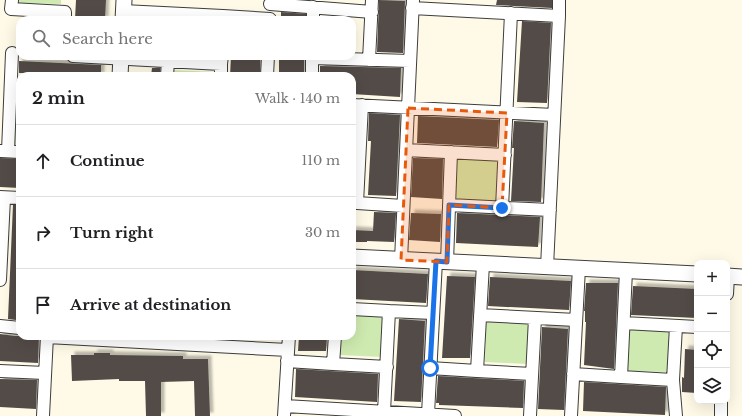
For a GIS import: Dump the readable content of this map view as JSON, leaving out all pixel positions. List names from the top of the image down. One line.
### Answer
{"page":{"search":"Search here","heading":["2 min","Walk · 140 m"],"list":[["Continue","110 m"],["Turn right","30 m"],"Arrive at destination"],"map_buttons":["+","−"]}}
